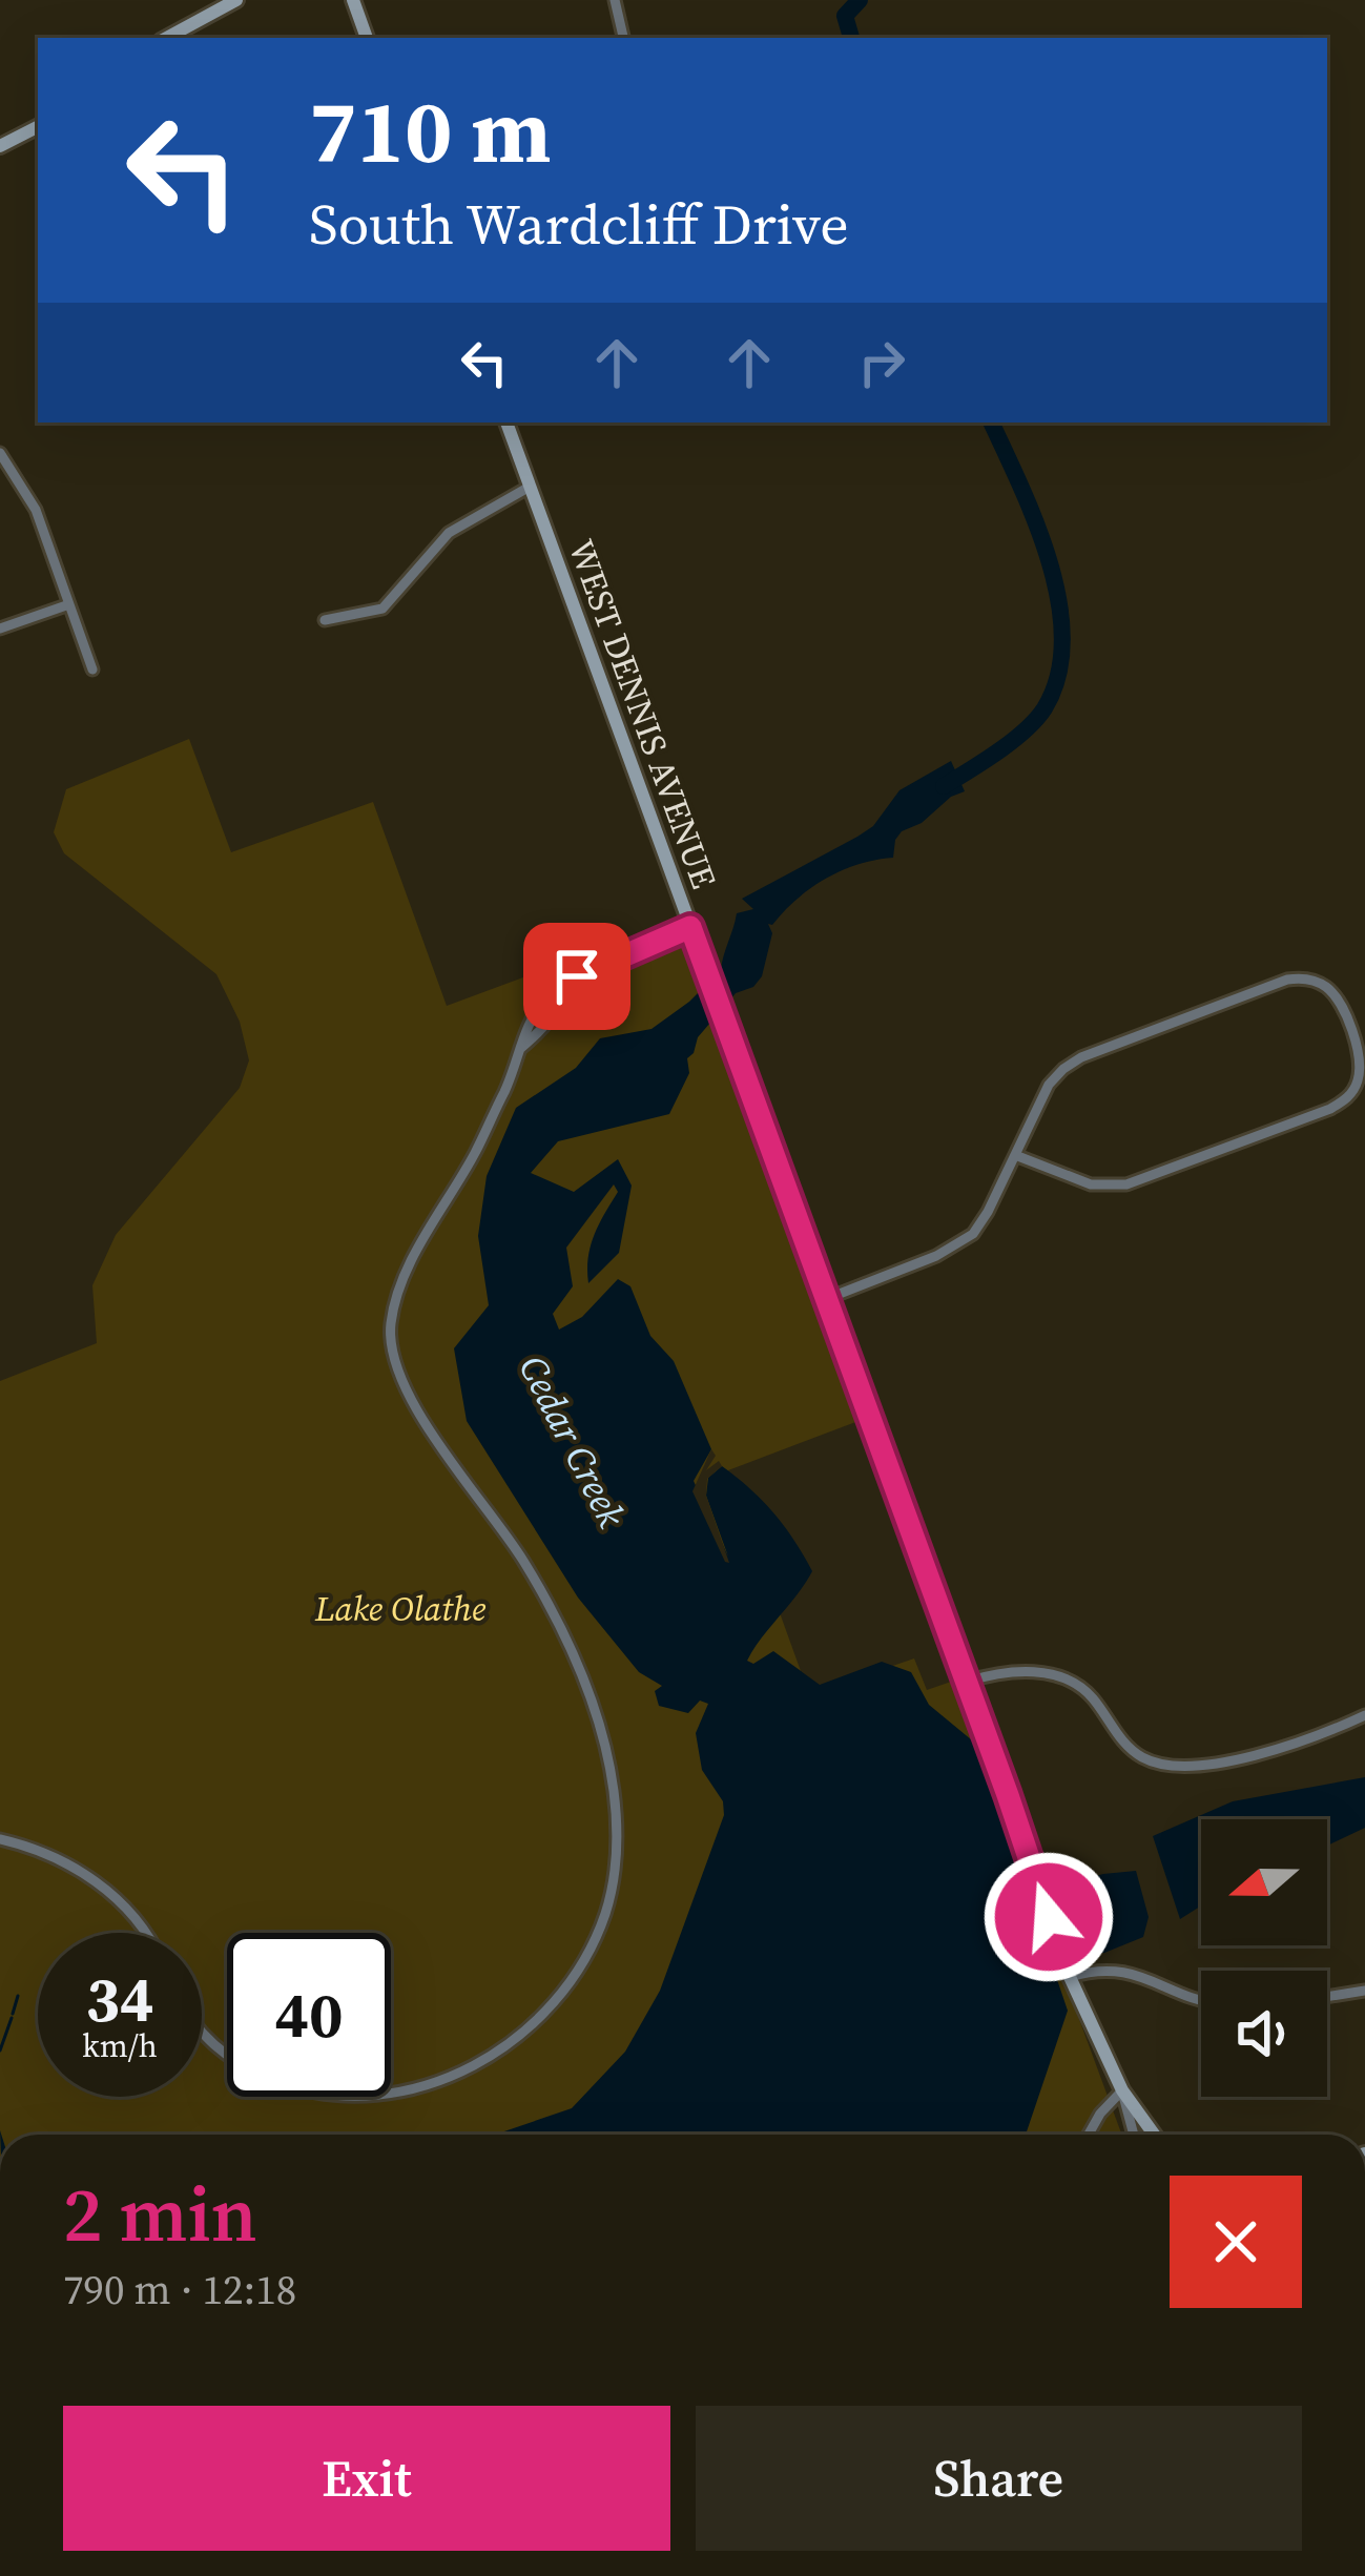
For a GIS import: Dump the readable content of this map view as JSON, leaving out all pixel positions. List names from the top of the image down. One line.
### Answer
{"streets":{"street":["WEST DENNIS AVENUE"]},"water":["Cedar Creek"],"parks":["Lake Olathe"],"north":"left","page":{"turn":["710 m","South Wardcliff Drive"],"speed":"34 km/h","limit":"40","heading":["2 min","790 m · 12:18"],"buttons":["Exit","Share"]}}
